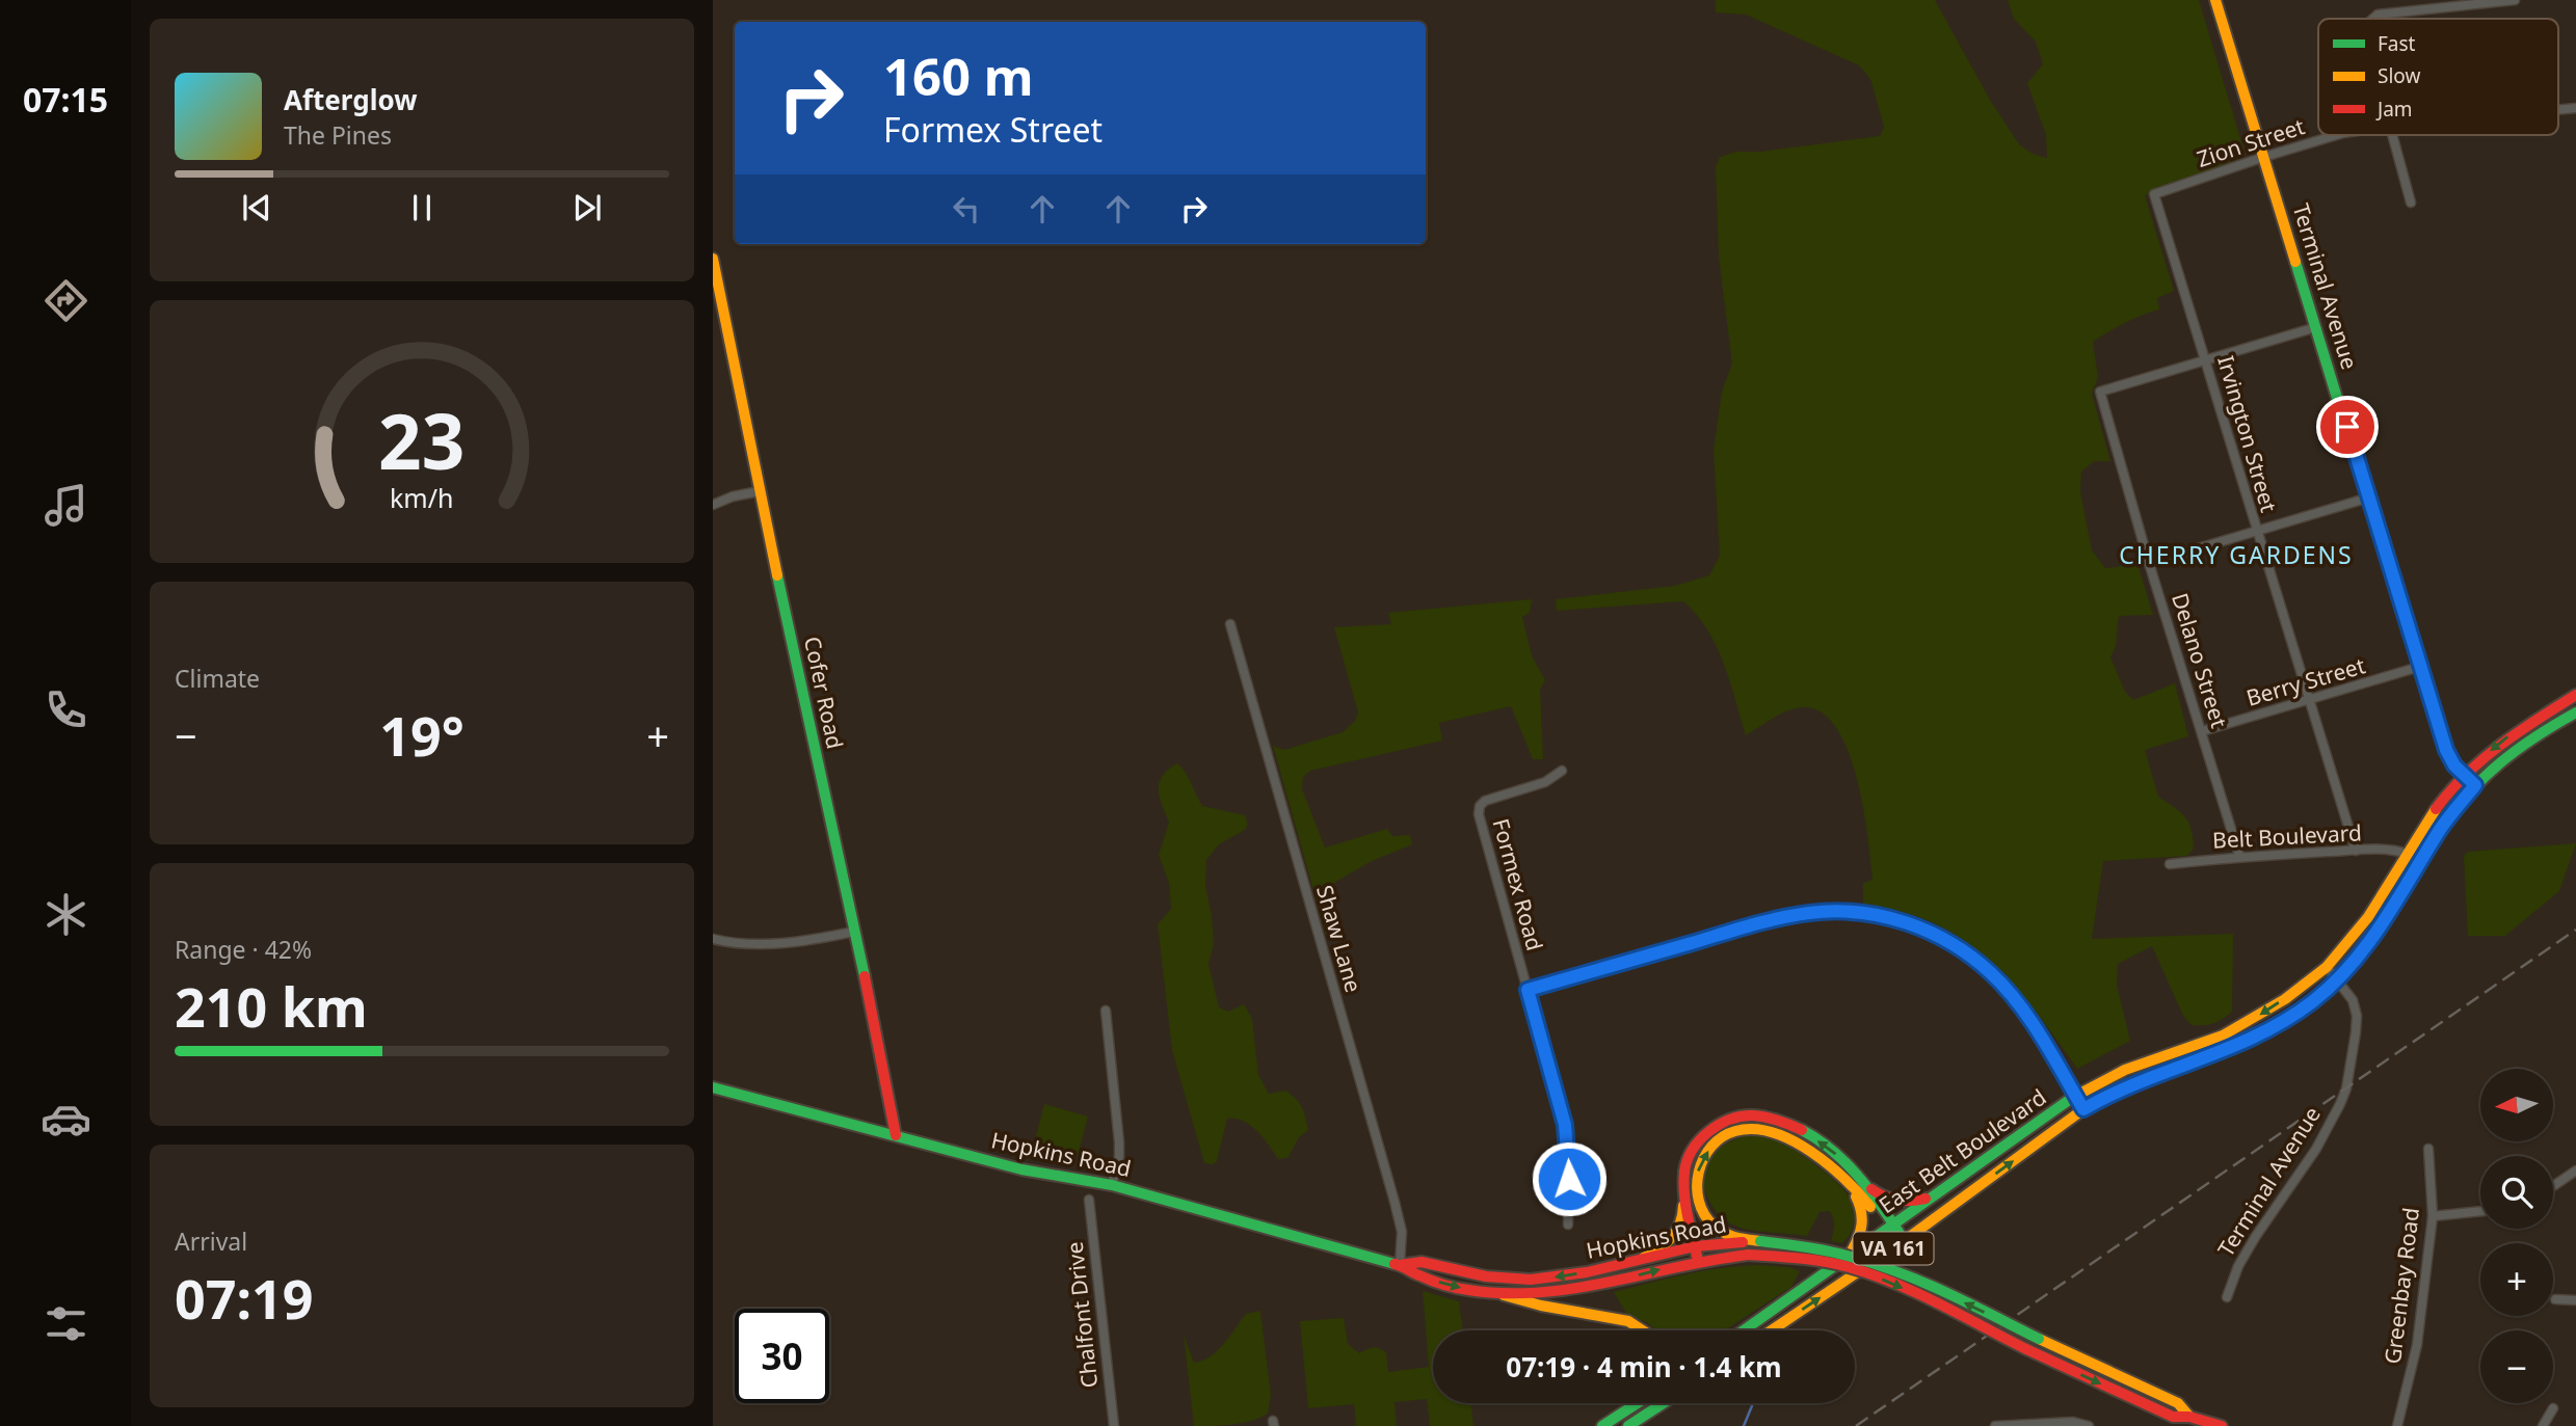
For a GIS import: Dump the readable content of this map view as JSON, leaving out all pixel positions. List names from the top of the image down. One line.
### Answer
{"streets":{"main road":["Terminal Avenue","Cofer Road","East Belt Boulevard","Hopkins Road","VA 161"],"street":["Zion Street","Irvington Street","Delano Street","Berry Street","Belt Boulevard","Formex Road","Shaw Lane","Greenbay Road","Chalfont Drive"]},"crossings":[["Zion Street","Terminal Avenue"],["Zion Street","Irvington Street"],["Terminal Avenue","Berry Street"],["Terminal Avenue","East Belt Boulevard"],["Irvington Street","Delano Street"],["Irvington Street","Berry Street"],["Irvington Street","Belt Boulevard"],["Delano Street","Berry Street"],["Delano Street","Belt Boulevard"],["Cofer Road","Hopkins Road"],["Belt Boulevard","East Belt Boulevard"],["Shaw Lane","Hopkins Road"]],"districts":["CHERRY GARDENS"],"legend":["Fast","Slow","Jam"],"north":"left","page":{"tabs":"07:15","turn":["160 m","Formex Street"],"song":["Afterglow","The Pines"],"tile":["Climate",["Range · 42%","210 km"],["Arrival","07:19"]],"heat":["−","19°","+"],"map_buttons":["+","−"],"limit":"30","trip":"07:19 · 4 min · 1.4 km","gauge":["23","km/h"]}}
